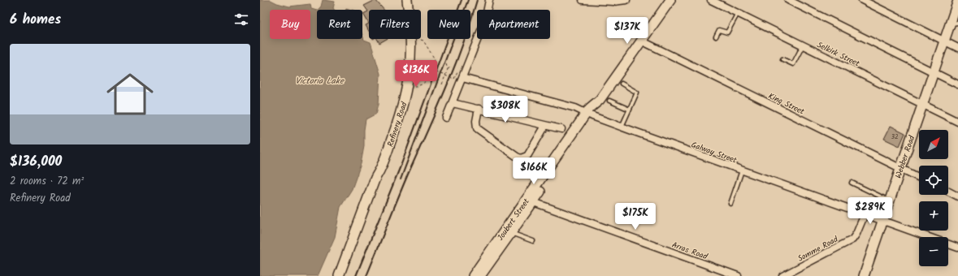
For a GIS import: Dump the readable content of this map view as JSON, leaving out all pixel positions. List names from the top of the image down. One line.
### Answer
{"streets":{"main road":["Refinery Road","Webber Road","Joubert Street"],"street":["Selkirk Street","King Street","Galway Street","Somme Road","Arras Road"]},"crossings":[["Selkirk Street","Webber Road"],["King Street","Webber Road"],["King Street","Joubert Street"],["Galway Street","Webber Road"],["Galway Street","Joubert Street"],["Galway Street","Somme Road"],["Joubert Street","Arras Road"]],"water":["Victoria Lake"],"house_numbers":["32"],"north":"top right","page":{"heading":"6 homes","chip":["Buy","Rent","Filters","New","Apartment"],"price":["$137K","$136K","$308K","$166K","$289K","$175K"],"list":[{"name":"$136,000","note":"2 rooms · 72 m² · Refinery Road"}],"map_buttons":["+","−"]}}
